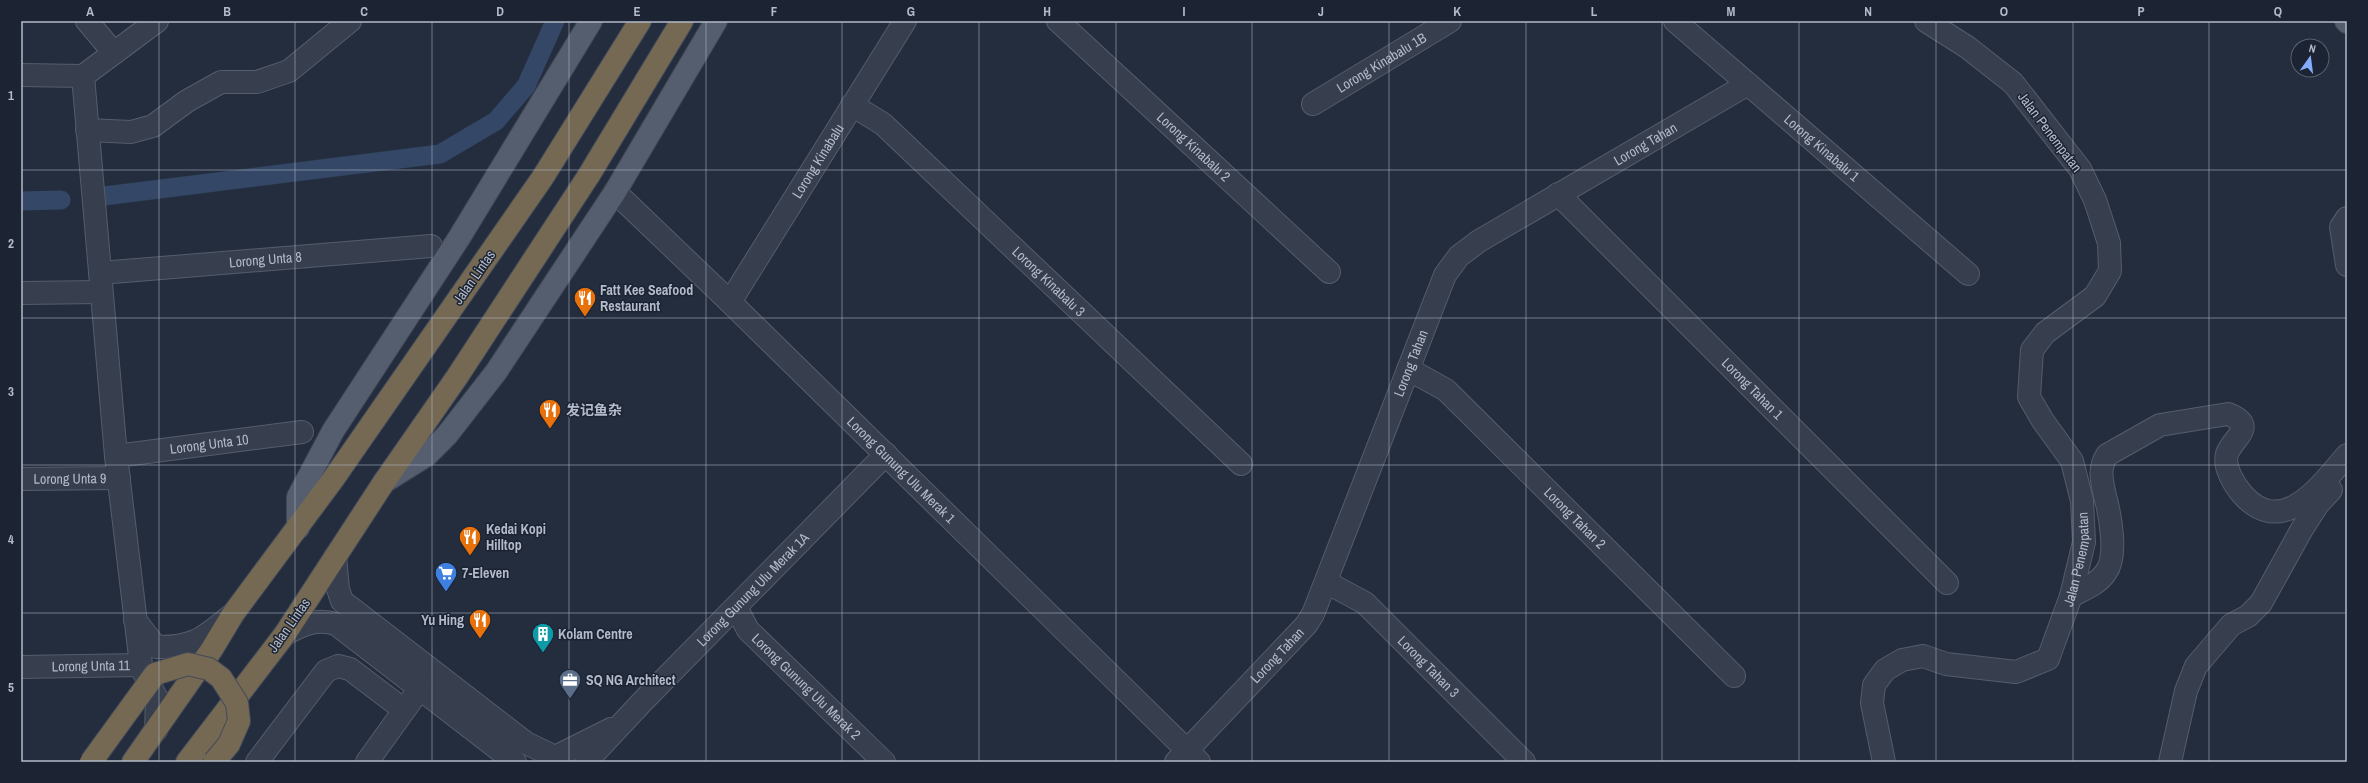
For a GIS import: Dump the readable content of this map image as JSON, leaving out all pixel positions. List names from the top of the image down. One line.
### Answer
{"streets":{"highway":["Jalan Lintas"],"street":["Lorong Kinabalu 1B","Jalan Penempatan","Lorong Tahan","Lorong Kinabalu 2","Lorong Kinabalu 1","Lorong Kinabalu","Lorong Unta 8","Lorong Kinabalu 3","Lorong Tahan 1","Lorong Unta 10","Lorong Gunung Ulu Merak 1","Lorong Unta 9","Lorong Tahan 2","Lorong Gunung Ulu Merak 1A","Lorong Unta 11","Lorong Tahan 3","Lorong Gunung Ulu Merak 2"]},"crossings":[["Lorong Tahan","Lorong Kinabalu 1"],["Lorong Tahan","Lorong Tahan 1"],["Lorong Tahan","Lorong Gunung Ulu Merak 1"],["Lorong Tahan","Lorong Tahan 2"],["Lorong Tahan","Lorong Tahan 3"],["Lorong Kinabalu","Lorong Kinabalu 3"],["Lorong Kinabalu","Lorong Gunung Ulu Merak 1"],["Lorong Unta 8","Lorong Unta 11"],["Jalan Lintas","Lorong Gunung Ulu Merak 1"],["Lorong Unta 10","Lorong Unta 11"],["Lorong Gunung Ulu Merak 1","Lorong Gunung Ulu Merak 1A"],["Lorong Unta 9","Lorong Unta 11"],["Lorong Gunung Ulu Merak 1A","Lorong Gunung Ulu Merak 2"]],"places":{"restaurant":["Fatt Kee Seafood Restaurant","发记鱼杂","Kedai Kopi Hilltop","Yu Hing"],"supermarket":["7-Eleven"],"building":["Kolam Centre"],"office":["SQ NG Architect"]},"north":"top","grid":{"columns":["A","B","C","D","E","F","G","H","I","J","K","L","M","N","O","P","Q"],"rows":["1","2","3","4","5"]}}
